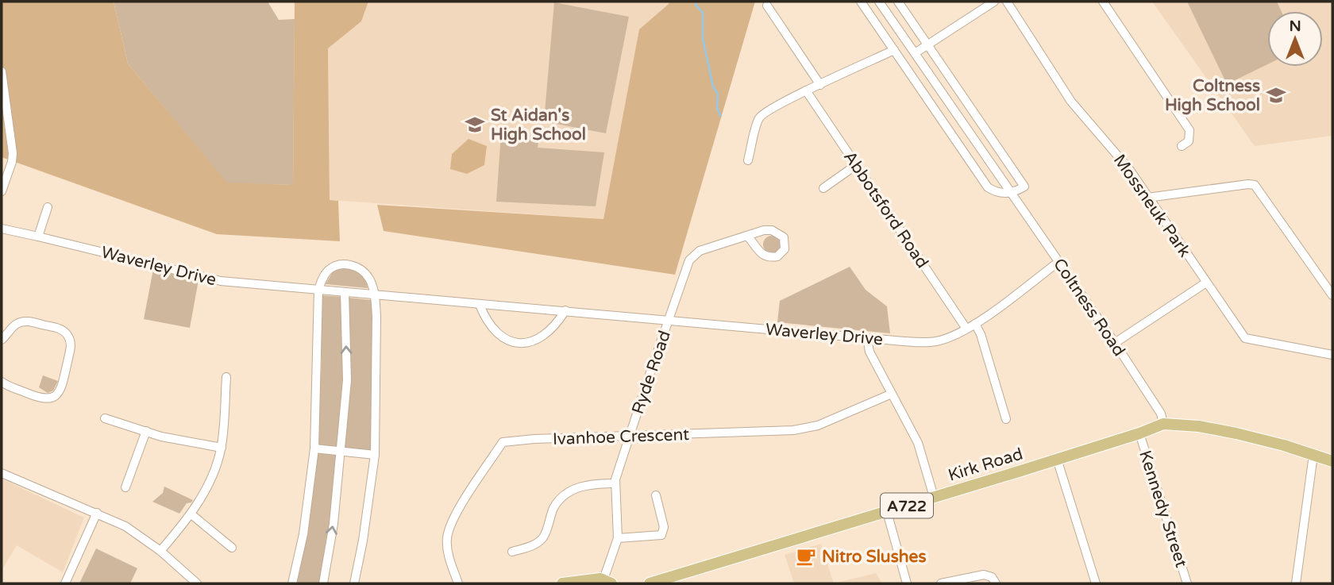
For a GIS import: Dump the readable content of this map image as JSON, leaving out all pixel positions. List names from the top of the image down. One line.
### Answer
{"streets":{"main road":["Kirk Road","A722"],"street":["Mossneuk Park","Abbotsford Road","Waverley Drive","Coltness Road","Ryde Road","Ivanhoe Crescent","Kennedy Street"]},"crossings":[["Abbotsford Road","Waverley Drive"],["Waverley Drive","Coltness Road"],["Waverley Drive","Ryde Road"],["Coltness Road","Kirk Road"],["Ryde Road","Ivanhoe Crescent"],["Kirk Road","Kennedy Street"]],"places":{"school or university":["Coltness High School","St Aidan's High School"],"cafe":["Nitro Slushes"]},"north":"top"}
